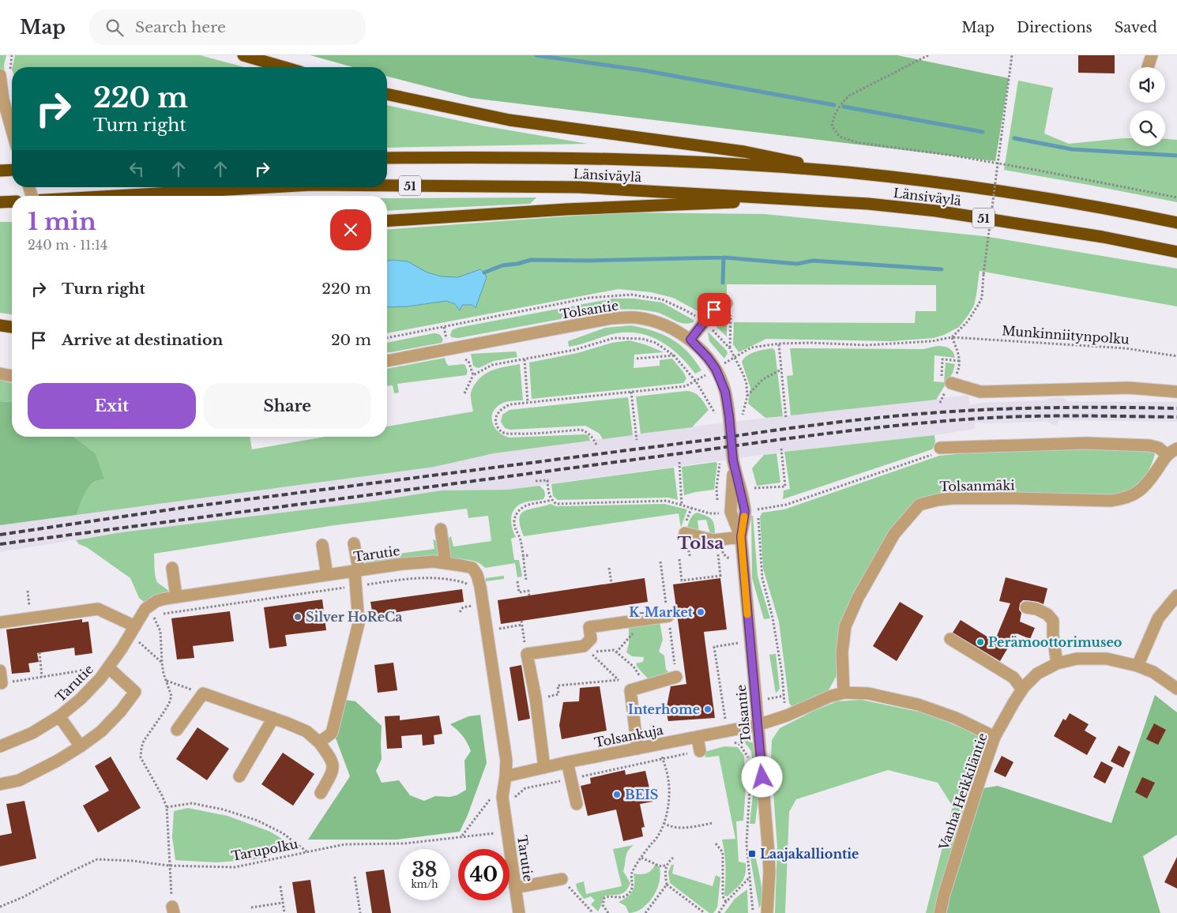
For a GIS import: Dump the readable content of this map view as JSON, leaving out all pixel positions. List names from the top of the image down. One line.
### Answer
{"streets":{"highway":["Länsiväylä","51"],"street":["Tolsantie","Tolsanmäki","Tarutie","Tolsankuja","Vanha Heikkiläntie"],"path":["Munkinniitynpolku","Tarupolku"]},"crossings":[["Tolsantie","Tolsankuja"],["Tolsanmäki","Tolsankuja"],["Tarutie","Tolsankuja"],["Tolsankuja","Vanha Heikkiläntie"]],"districts":["Tolsa"],"places":{"other":["K-Market","Silver HoReCa","Perämoottorimuseo","Interhome","BEIS"],"transit":["Laajakalliontie"]},"page":{"header":"Map","search":"Search here","nav":["Map","Directions","Saved"],"turn":["220 m","Turn right"],"heading":["1 min","240 m · 11:14"],"list":[{"name":"Turn right","value":"220 m"},{"name":"Arrive at destination","value":"20 m"}],"buttons":["Exit","Share"],"speed":"38 km/h","limit":"40"}}
